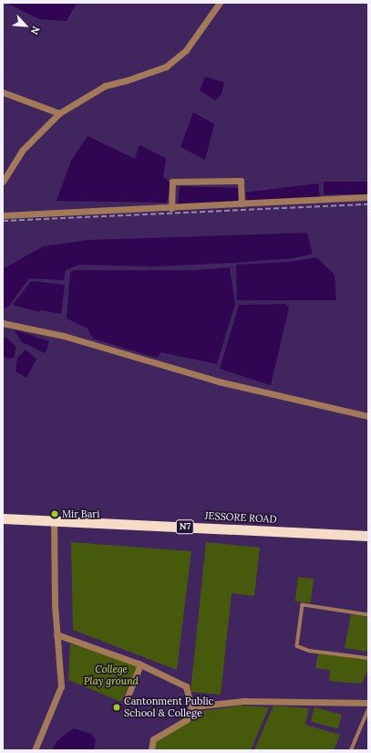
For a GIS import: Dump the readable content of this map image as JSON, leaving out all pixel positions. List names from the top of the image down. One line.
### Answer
{"streets":{"highway":["JESSORE ROAD","N7"]},"parks":["College Play ground"],"places":["Mir Bari","Cantonment Public School & College"],"north":"bottom right"}
